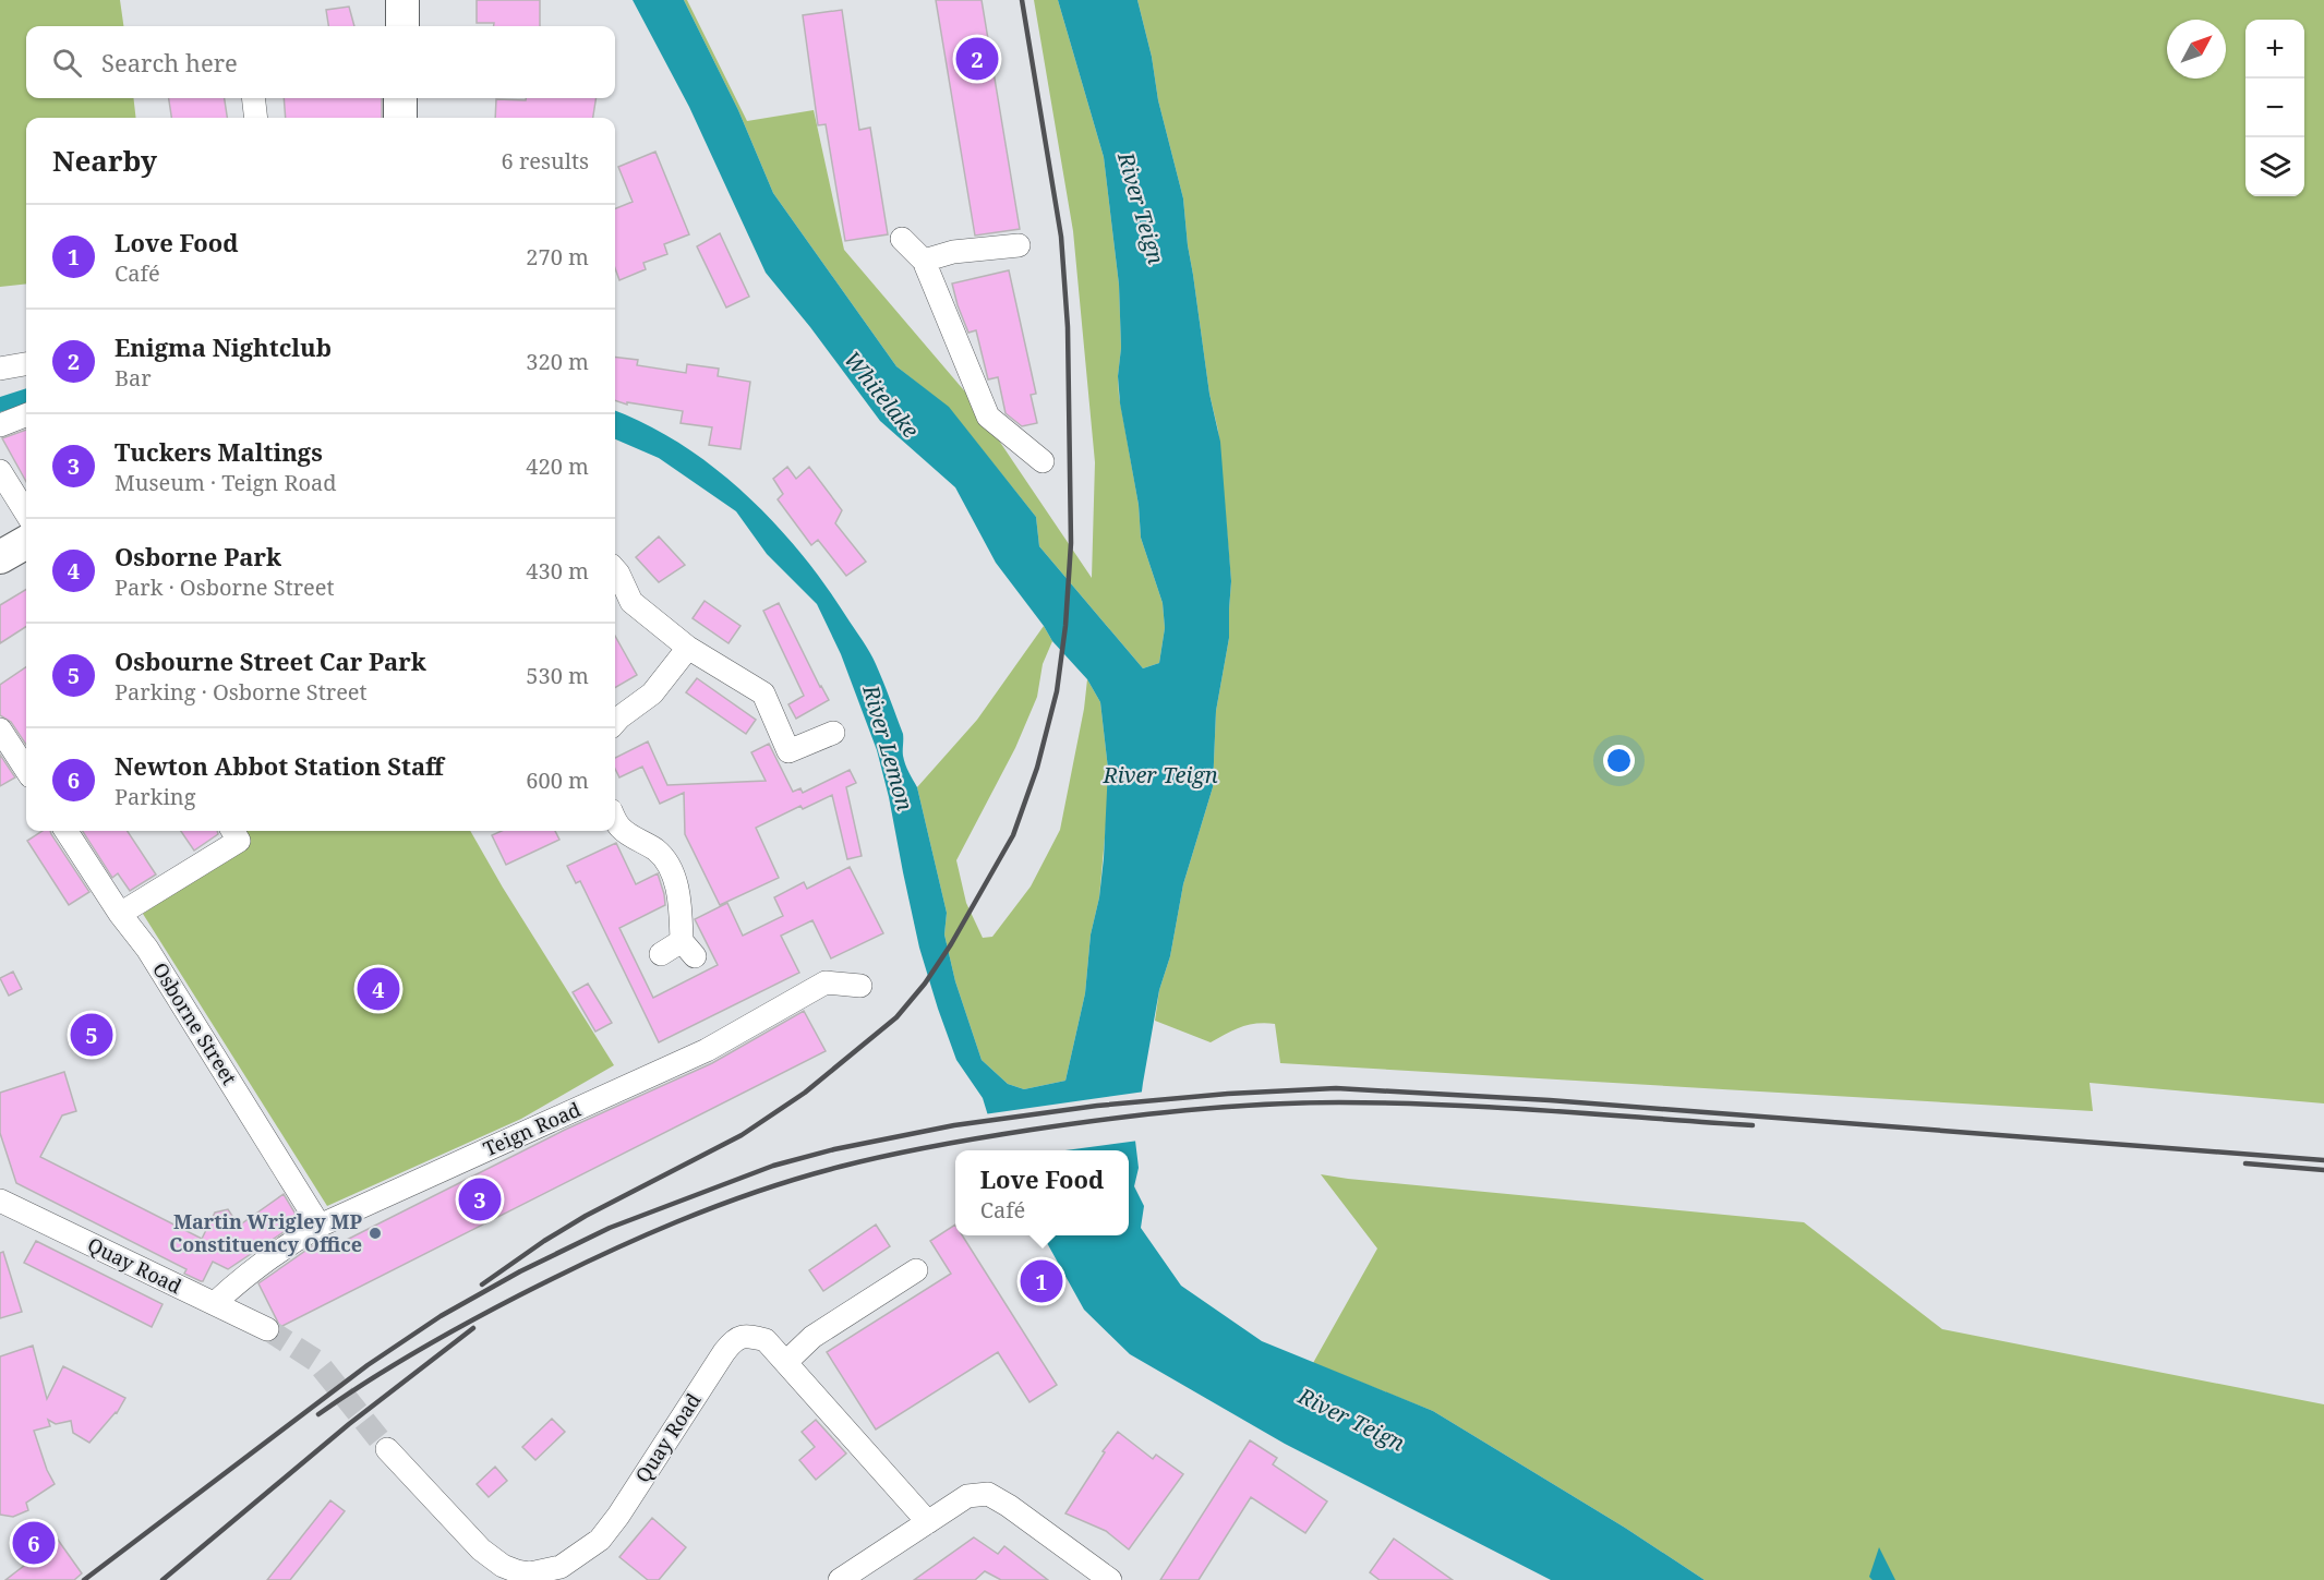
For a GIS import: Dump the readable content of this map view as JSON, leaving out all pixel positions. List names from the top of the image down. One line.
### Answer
{"streets":{"street":["Osborne Street","Teign Road","Quay Road"]},"crossings":[["Osborne Street","Teign Road"],["Teign Road","Quay Road"]],"water":["River Teign","Whitelake","River Lemon"],"places":["Martin Wrigley MP Constituency Office"],"north":"top right","page":{"map_buttons":["+","−"],"search":"Search here","pins":["2","4","5","3","1","6"],"heading":["Nearby","6 results"],"list":[{"mark":"1","name":"Love Food","note":"Café","value":"270 m"},{"mark":"2","name":"Enigma Nightclub","note":"Bar","value":"320 m"},{"mark":"3","name":"Tuckers Maltings","note":"Museum · Teign Road","value":"420 m"},{"mark":"4","name":"Osborne Park","note":"Park · Osborne Street","value":"430 m"},{"mark":"5","name":"Osbourne Street Car Park","note":"Parking · Osborne Street","value":"530 m"},{"mark":"6","name":"Newton Abbot Station Staff","note":"Parking","value":"600 m"}],"popup":["Love Food","Café"]}}
